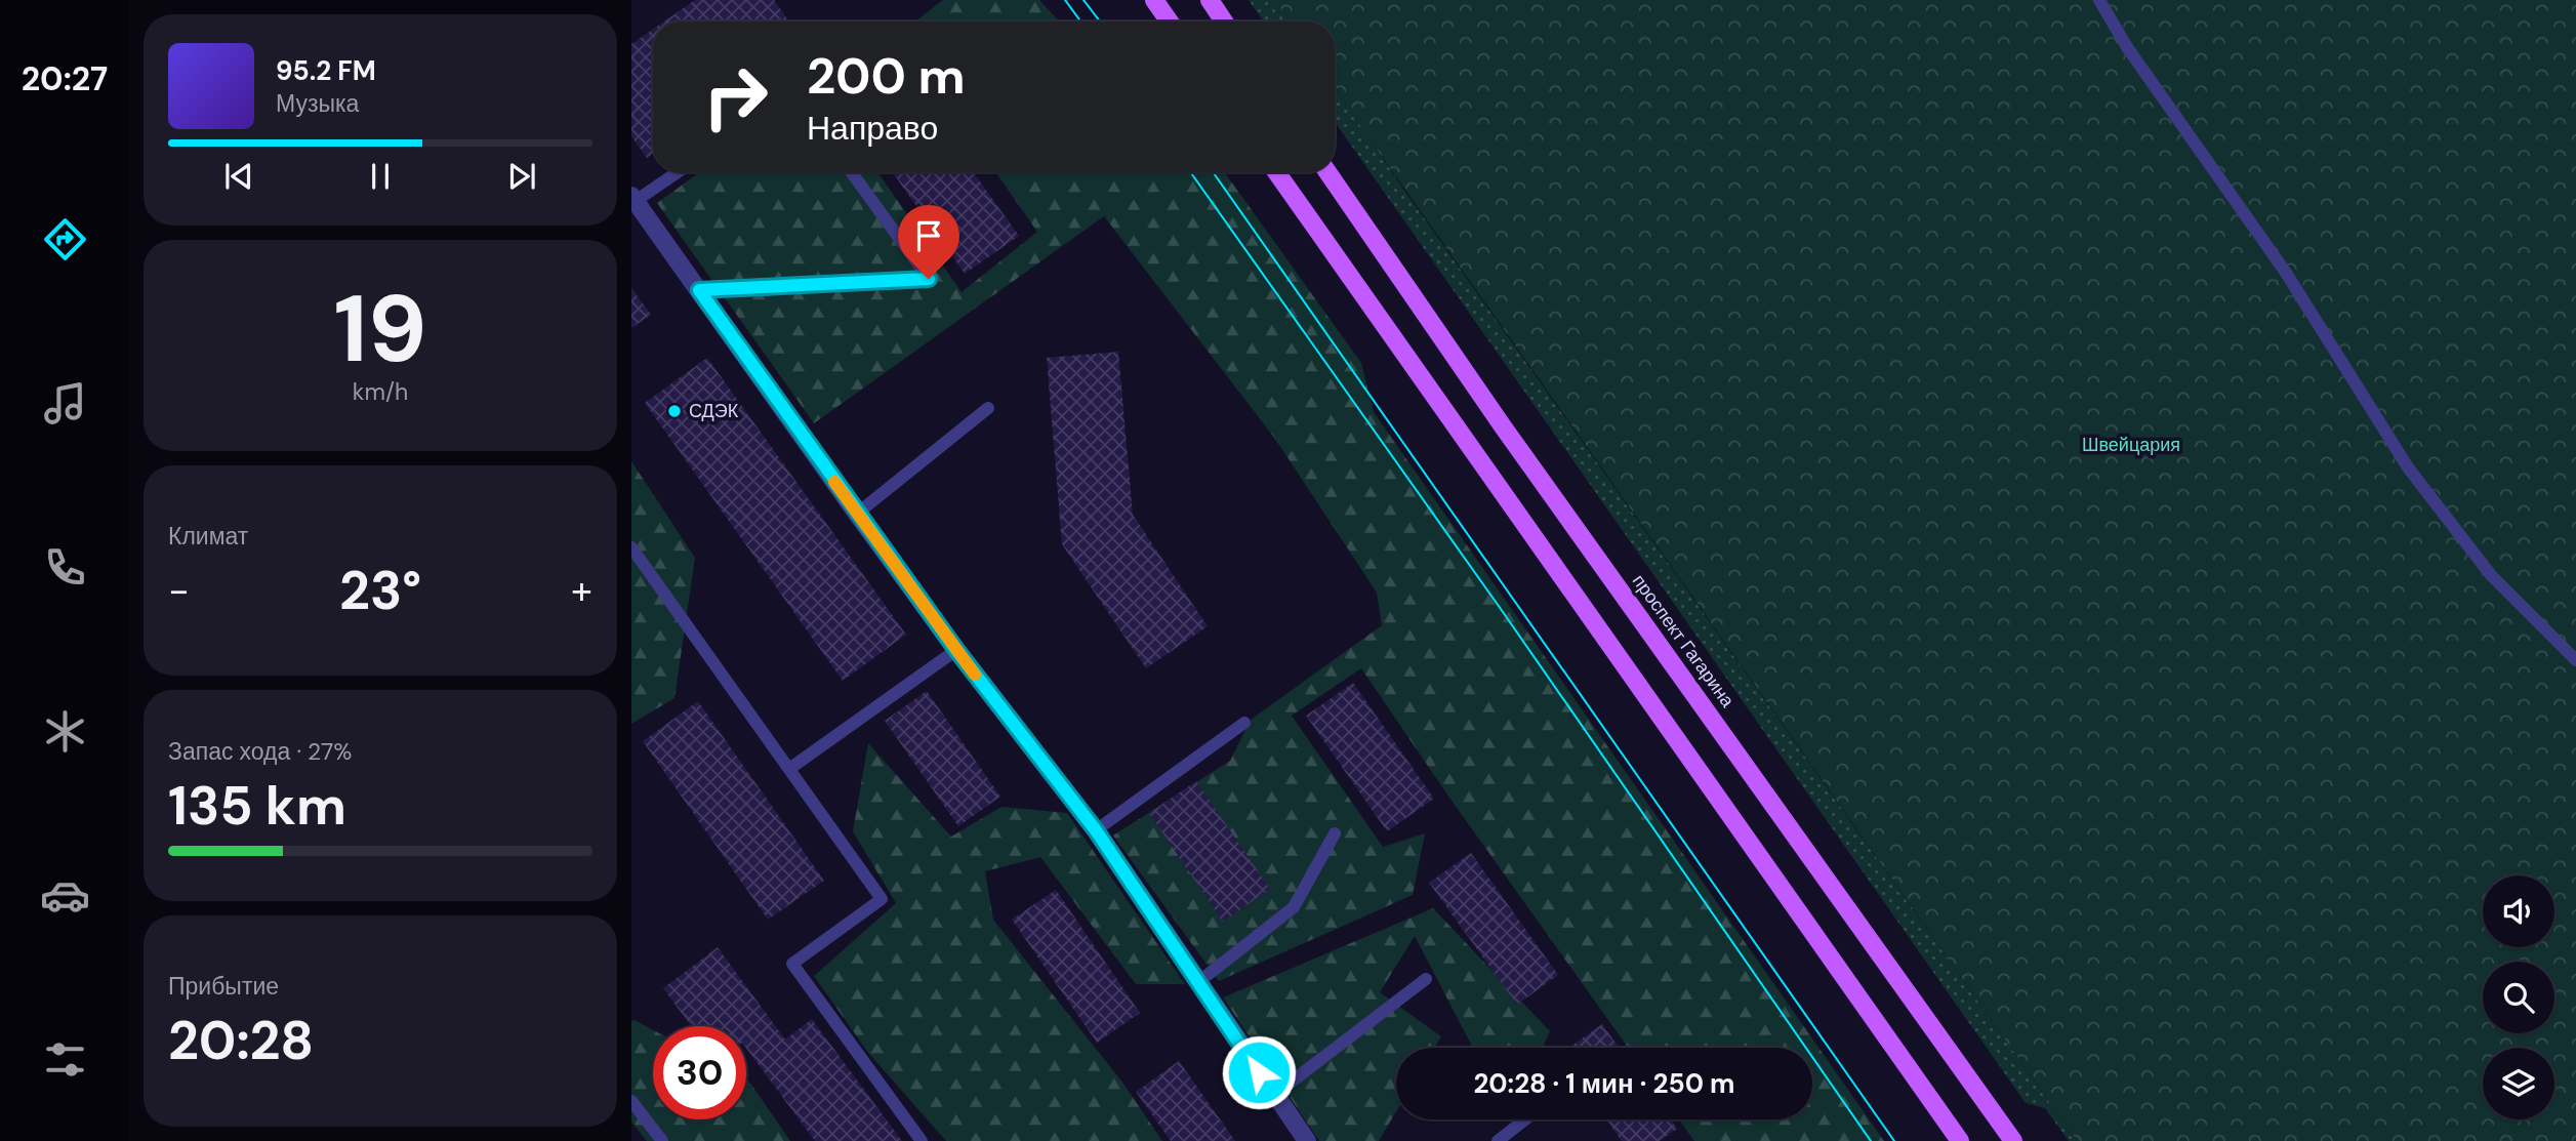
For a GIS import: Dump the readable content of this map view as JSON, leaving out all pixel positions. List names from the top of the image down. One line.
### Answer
{"streets":{"main road":["проспект Гагарина"]},"parks":["Швейцария"],"places":["СДЭК"],"page":{"tabs":"20:27","turn":["200 m","Направо"],"song":["95.2 FM","Музыка"],"tile":[["19","km/h"],"Климат",["Запас хода · 27%","135 km"],["Прибытие","20:28"]],"heat":["−","23°","+"],"limit":"30","trip":"20:28 · 1 мин · 250 m"}}
